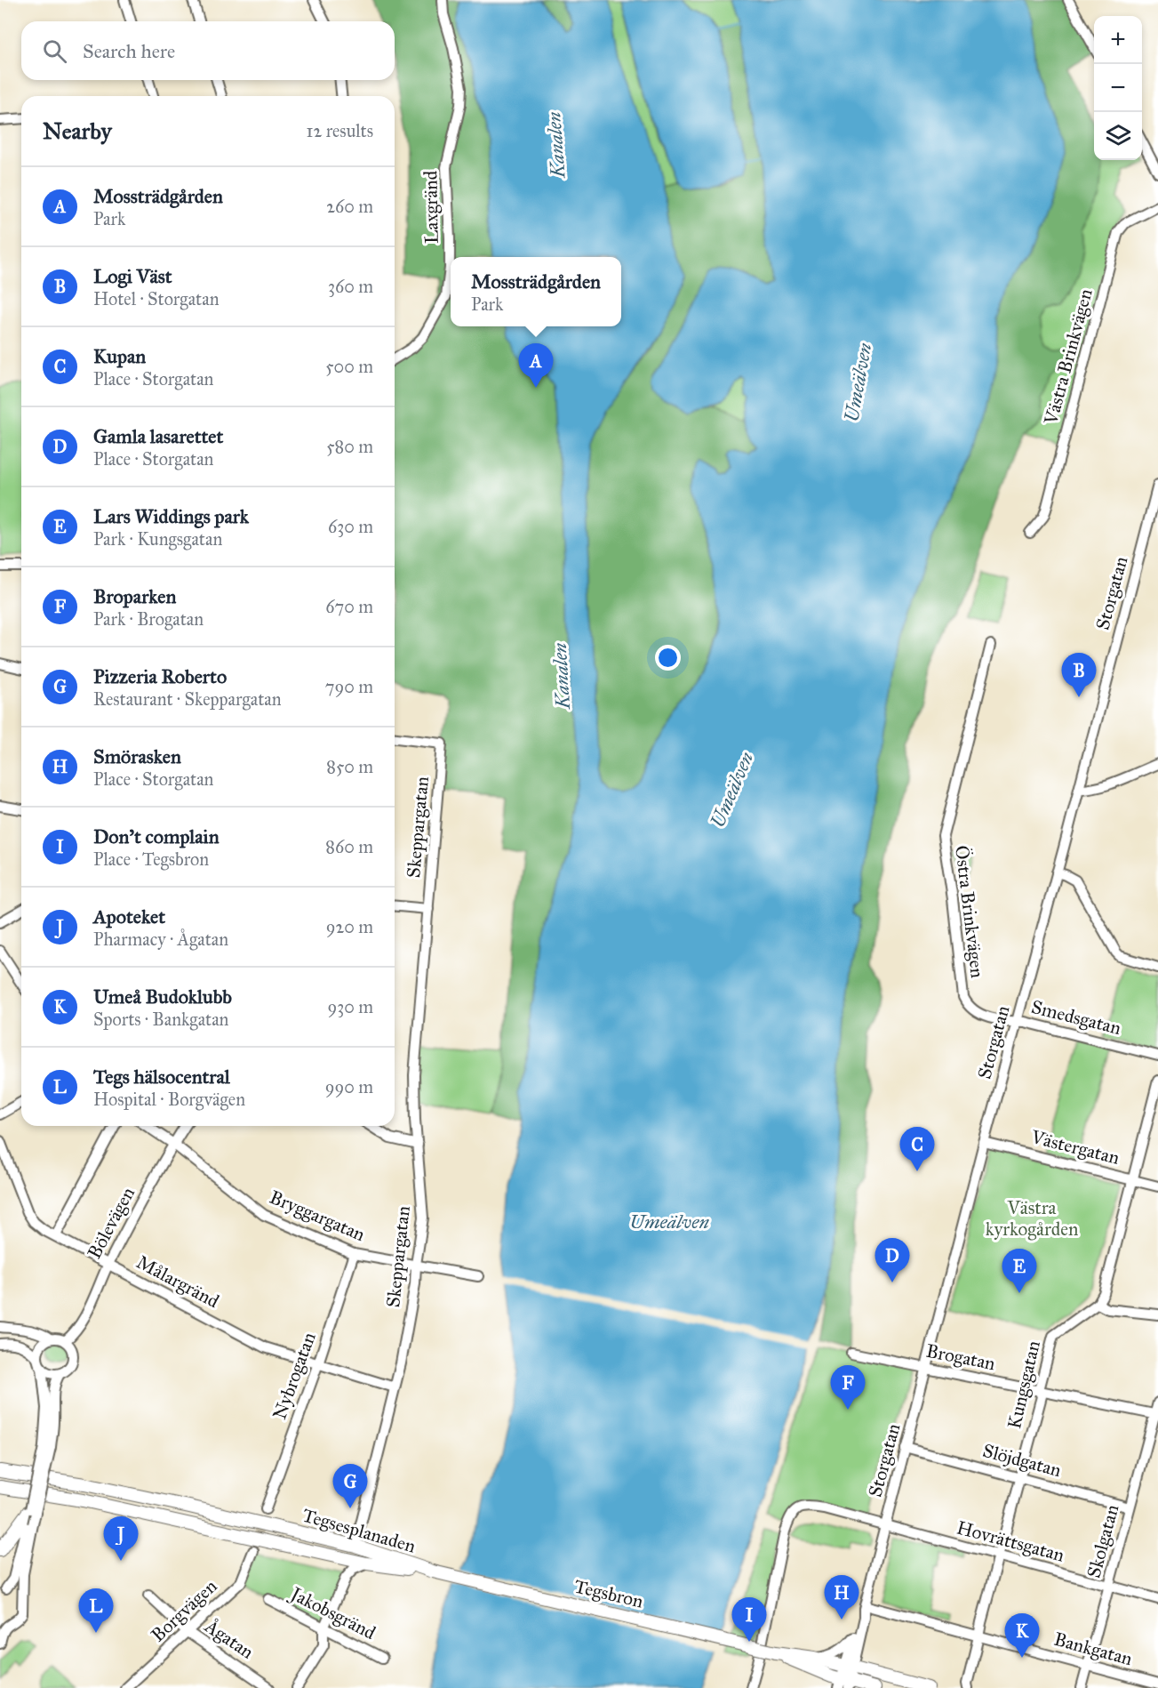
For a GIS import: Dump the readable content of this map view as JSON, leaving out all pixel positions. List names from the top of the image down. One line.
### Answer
{"streets":{"main road":["Tegsesplanaden","Tegsbron"],"street":["Laxgränd","Västra Brinkvägen","Storgatan","Skeppargatan","Östra Brinkvägen","Smedsgatan","Västergatan","Bryggargatan","Bölevägen","Målargränd","Brogatan","Nybrogatan","Kungsgatan","Slöjdgatan","Hovrättsgatan","Skolgatan","Borgvägen","Jakobsgränd","Ågatan","Bankgatan"]},"crossings":[["Storgatan","Östra Brinkvägen"],["Storgatan","Smedsgatan"],["Storgatan","Västergatan"],["Storgatan","Brogatan"],["Storgatan","Slöjdgatan"],["Storgatan","Hovrättsgatan"],["Storgatan","Bankgatan"],["Skeppargatan","Bryggargatan"],["Skeppargatan","Målargränd"],["Skeppargatan","Tegsesplanaden"],["Östra Brinkvägen","Smedsgatan"],["Bryggargatan","Bölevägen"],["Bryggargatan","Nybrogatan"],["Bölevägen","Målargränd"],["Målargränd","Nybrogatan"],["Brogatan","Kungsgatan"],["Brogatan","Skolgatan"],["Kungsgatan","Slöjdgatan"],["Kungsgatan","Hovrättsgatan"],["Kungsgatan","Bankgatan"],["Slöjdgatan","Skolgatan"],["Tegsesplanaden","Tegsbron"],["Hovrättsgatan","Skolgatan"],["Skolgatan","Bankgatan"],["Borgvägen","Ågatan"]],"water":["Kanalen","Umeälven"],"parks":["Västra kyrkogården"],"page":{"map_buttons":["+","−"],"search":"Search here","heading":["Nearby","12 results"],"list":[{"mark":"A","name":"Mossträdgården","note":"Park","value":"260 m"},{"mark":"B","name":"Logi Väst","note":"Hotel · Storgatan","value":"360 m"},{"mark":"C","name":"Kupan","note":"Place · Storgatan","value":"500 m"},{"mark":"D","name":"Gamla lasarettet","note":"Place · Storgatan","value":"580 m"},{"mark":"E","name":"Lars Widdings park","note":"Park · Kungsgatan","value":"630 m"},{"mark":"F","name":"Broparken","note":"Park · Brogatan","value":"670 m"},{"mark":"G","name":"Pizzeria Roberto","note":"Restaurant · Skeppargatan","value":"790 m"},{"mark":"H","name":"Smörasken","note":"Place · Storgatan","value":"850 m"},{"mark":"I","name":"Don’t complain","note":"Place · Tegsbron","value":"860 m"},{"mark":"J","name":"Apoteket","note":"Pharmacy · Ågatan","value":"920 m"},{"mark":"K","name":"Umeå Budoklubb","note":"Sports · Bankgatan","value":"930 m"},{"mark":"L","name":"Tegs hälsocentral","note":"Hospital · Borgvägen","value":"990 m"}],"popup":["Mossträdgården","Park"],"pins":["A","B","C","D","E","F","G","J","H","L","I","K"]}}
